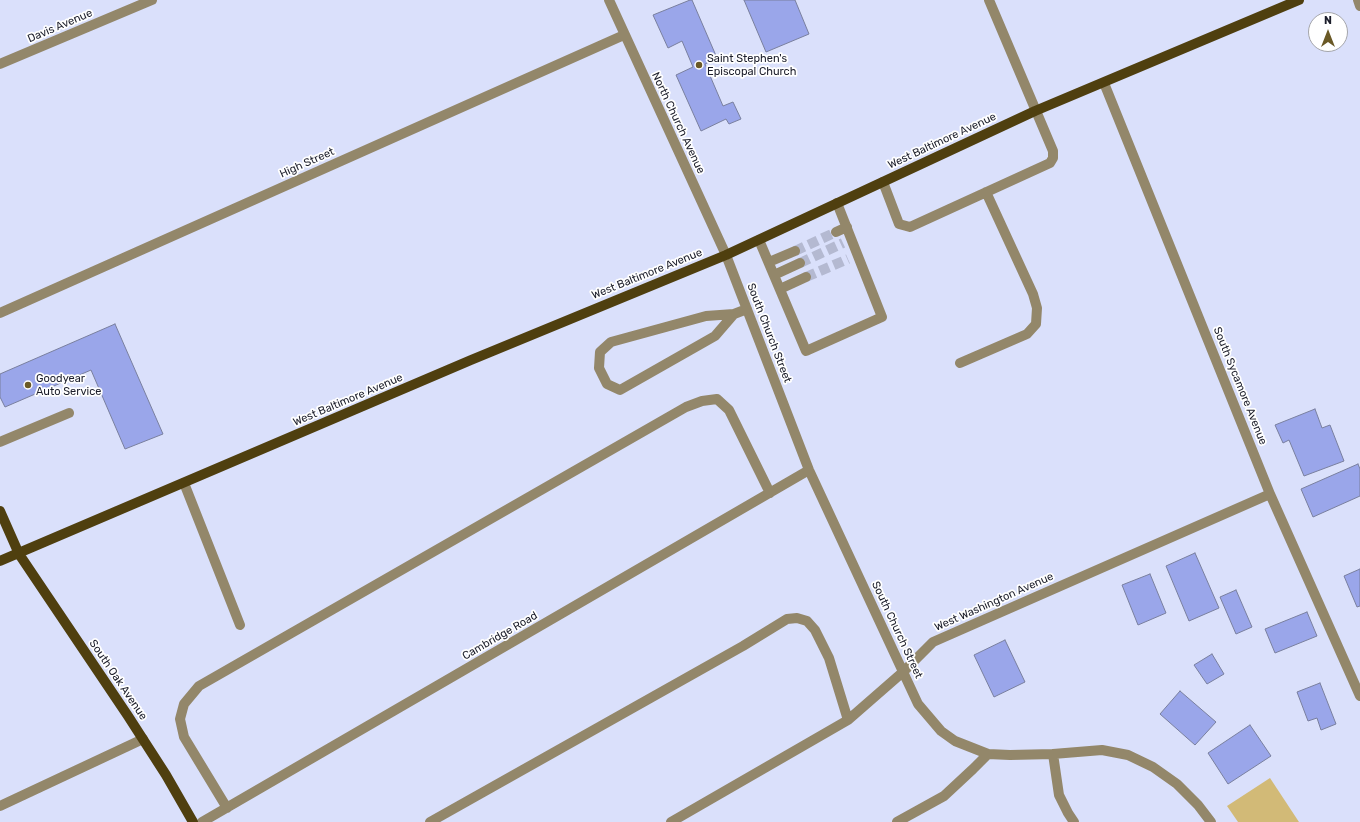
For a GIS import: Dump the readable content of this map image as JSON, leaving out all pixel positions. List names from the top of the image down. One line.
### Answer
{"streets":{"main road":["West Baltimore Avenue","South Oak Avenue"],"street":["Davis Avenue","North Church Avenue","High Street","South Church Street","South Sycamore Avenue","West Washington Avenue","Cambridge Road"]},"crossings":[["North Church Avenue","West Baltimore Avenue"],["North Church Avenue","High Street"],["North Church Avenue","South Church Street"],["West Baltimore Avenue","South Church Street"],["West Baltimore Avenue","South Sycamore Avenue"],["West Baltimore Avenue","South Oak Avenue"],["South Church Street","West Washington Avenue"],["South Church Street","Cambridge Road"],["South Sycamore Avenue","West Washington Avenue"]],"places":["Saint Stephen's Episcopal Church","Goodyear Auto Service"],"north":"top"}
